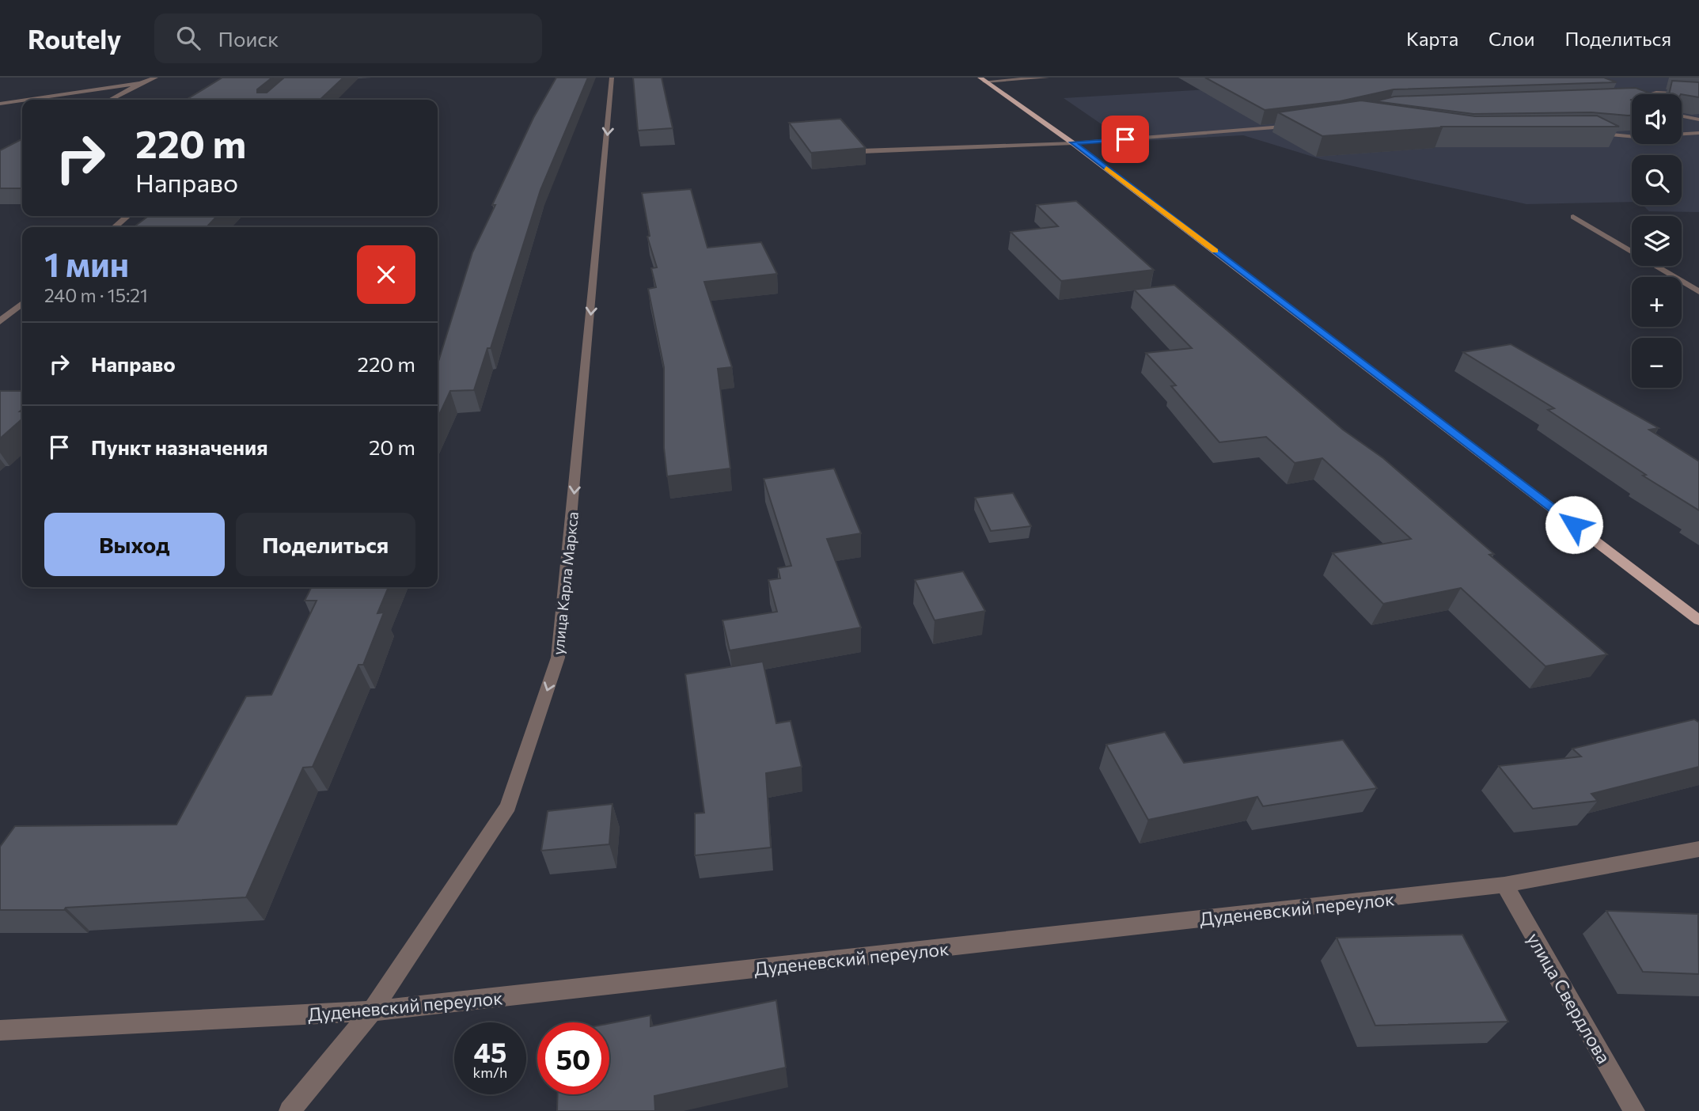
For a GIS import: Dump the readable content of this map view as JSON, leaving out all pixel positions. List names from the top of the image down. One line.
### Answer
{"streets":{"street":["улица Карла Маркса","Дуденевский переулок","улица Свердлова"]},"crossings":[["улица Карла Маркса","Дуденевский переулок"],["Дуденевский переулок","улица Свердлова"]],"one_way":["улица Карла Маркса"],"page":{"header":"Routely","search":"Поиск","nav":["Карта","Слои","Поделиться"],"map_buttons":["+","−"],"turn":["220 m","Направо"],"heading":["1 мин","240 m · 15:21"],"list":[{"name":"Направо","value":"220 m"},{"name":"Пункт назначения","value":"20 m"}],"buttons":["Выход","Поделиться"],"speed":"45 km/h","limit":"50"}}
